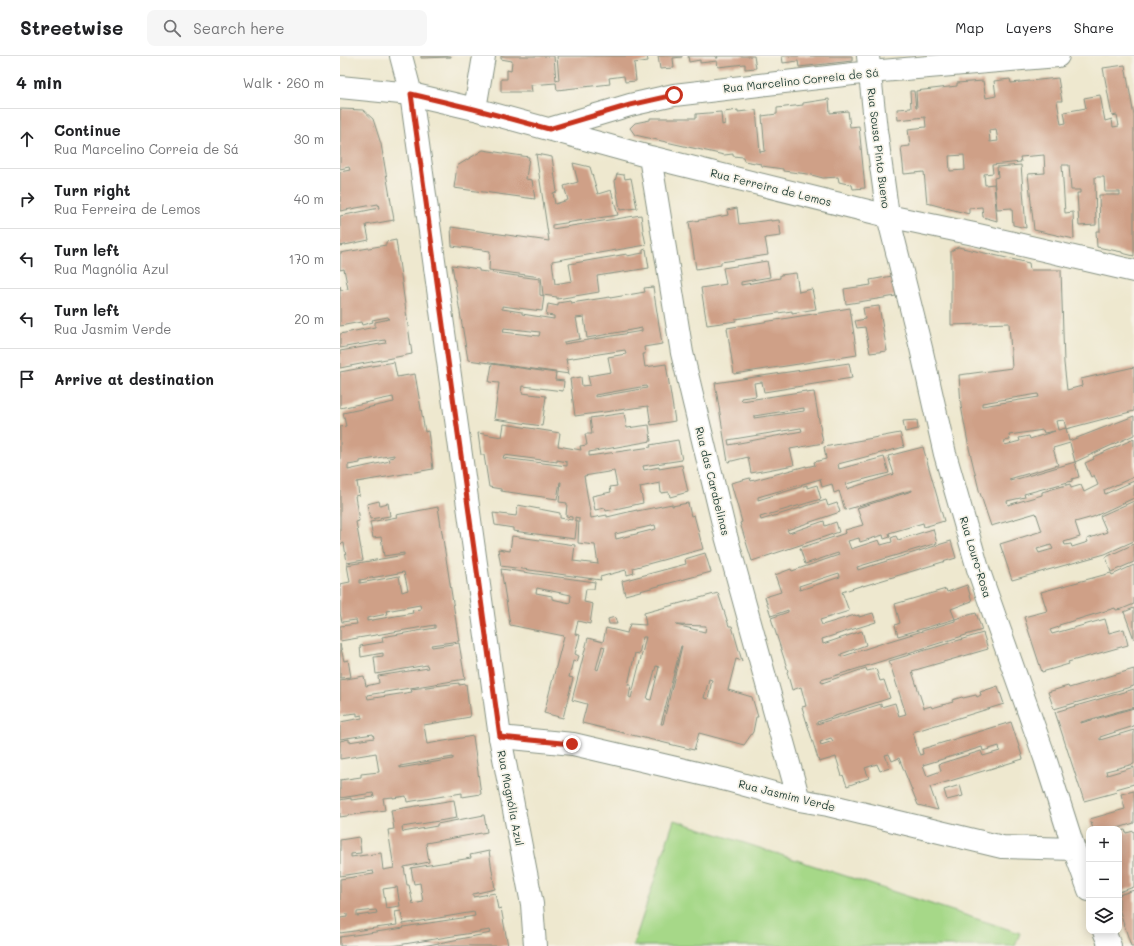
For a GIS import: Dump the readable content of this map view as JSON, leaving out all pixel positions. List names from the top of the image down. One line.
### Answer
{"streets":{"street":["Rua Marcelino Correia de Sá","Rua Sousa Pinto Bueno","Rua Ferreira de Lemos","Rua das Carabelinas","Rua Louro-Rosa","Rua Jasmim Verde","Rua Magnólia Azul"]},"crossings":[["Rua Marcelino Correia de Sá","Rua Sousa Pinto Bueno"],["Rua Marcelino Correia de Sá","Rua Ferreira de Lemos"],["Rua Sousa Pinto Bueno","Rua Ferreira de Lemos"],["Rua Sousa Pinto Bueno","Rua Louro-Rosa"],["Rua Ferreira de Lemos","Rua das Carabelinas"],["Rua Ferreira de Lemos","Rua Louro-Rosa"],["Rua Ferreira de Lemos","Rua Magnólia Azul"],["Rua das Carabelinas","Rua Jasmim Verde"],["Rua Louro-Rosa","Rua Jasmim Verde"],["Rua Jasmim Verde","Rua Magnólia Azul"]],"page":{"header":"Streetwise","search":"Search here","nav":["Map","Layers","Share"],"heading":["4 min","Walk · 260 m"],"list":[["Continue","Rua Marcelino Correia de Sá","30 m"],["Turn right","Rua Ferreira de Lemos","40 m"],["Turn left","Rua Magnólia Azul","170 m"],["Turn left","Rua Jasmim Verde","20 m"],"Arrive at destination"],"map_buttons":["+","−"]}}
